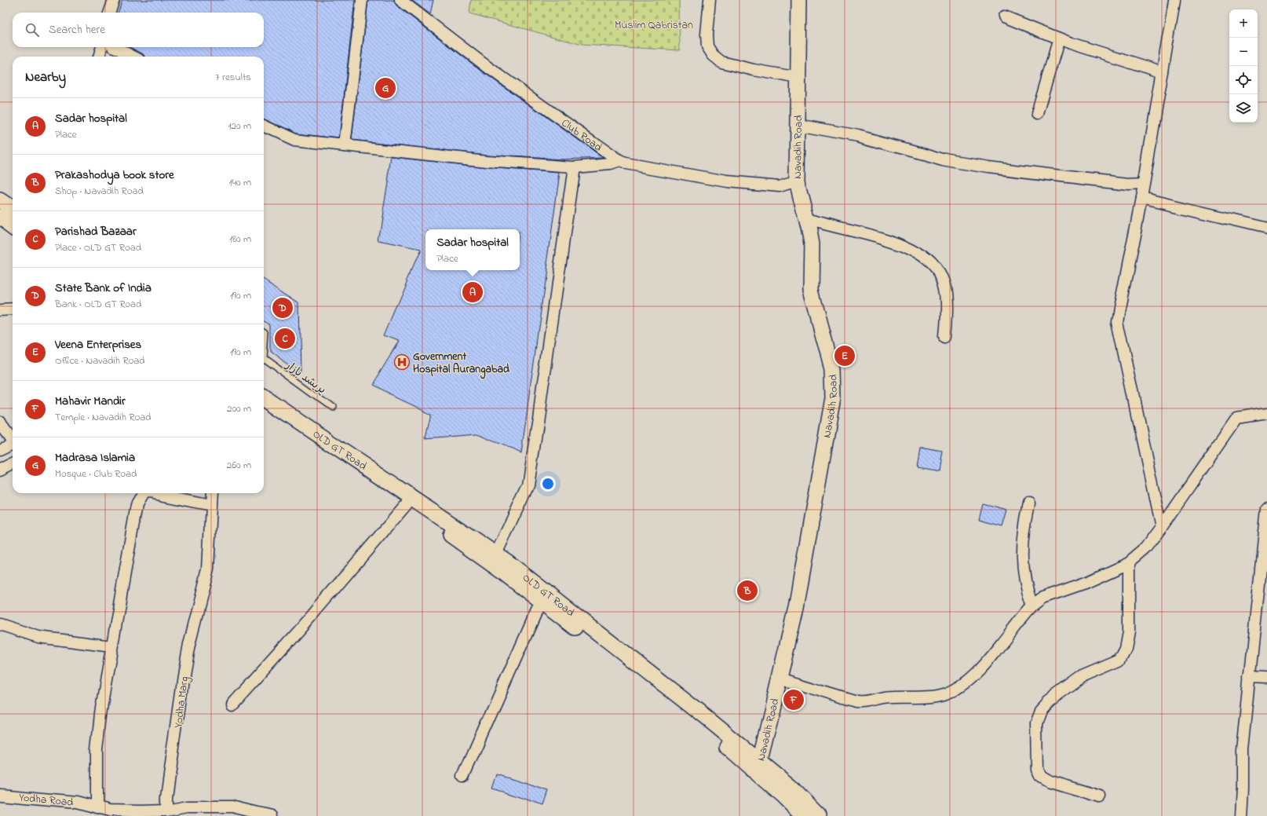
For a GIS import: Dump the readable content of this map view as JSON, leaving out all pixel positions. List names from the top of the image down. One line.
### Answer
{"streets":{"main road":["Navadih Road","OLD GT Road"],"street":["Club Road","Yodha Marg","Yodha Road"],"lane":["پریشد بازار"]},"crossings":[["Club Road","Navadih Road"],["Navadih Road","OLD GT Road"],["Yodha Marg","Yodha Road"]],"parks":["Muslim Qabristan"],"places":{"hospital":["Government Hospital Aurangabad"]},"page":{"map_buttons":["+","−"],"search":"Search here","heading":["Nearby","7 results"],"pins":["G","A","D","C","E","B","F"],"list":[{"mark":"A","name":"Sadar hospital","note":"Place","value":"120 m"},{"mark":"B","name":"Prakashodya book store","note":"Shop · Navadih Road","value":"140 m"},{"mark":"C","name":"Parishad Bazaar","note":"Place · OLD GT Road","value":"180 m"},{"mark":"D","name":"State Bank of India","note":"Bank · OLD GT Road","value":"190 m"},{"mark":"E","name":"Veena Enterprises","note":"Office · Navadih Road","value":"190 m"},{"mark":"F","name":"Mahavir Mandir","note":"Temple · Navadih Road","value":"200 m"},{"mark":"G","name":"Madrasa Islamia","note":"Mosque · Club Road","value":"260 m"}],"popup":["Sadar hospital","Place"]}}
